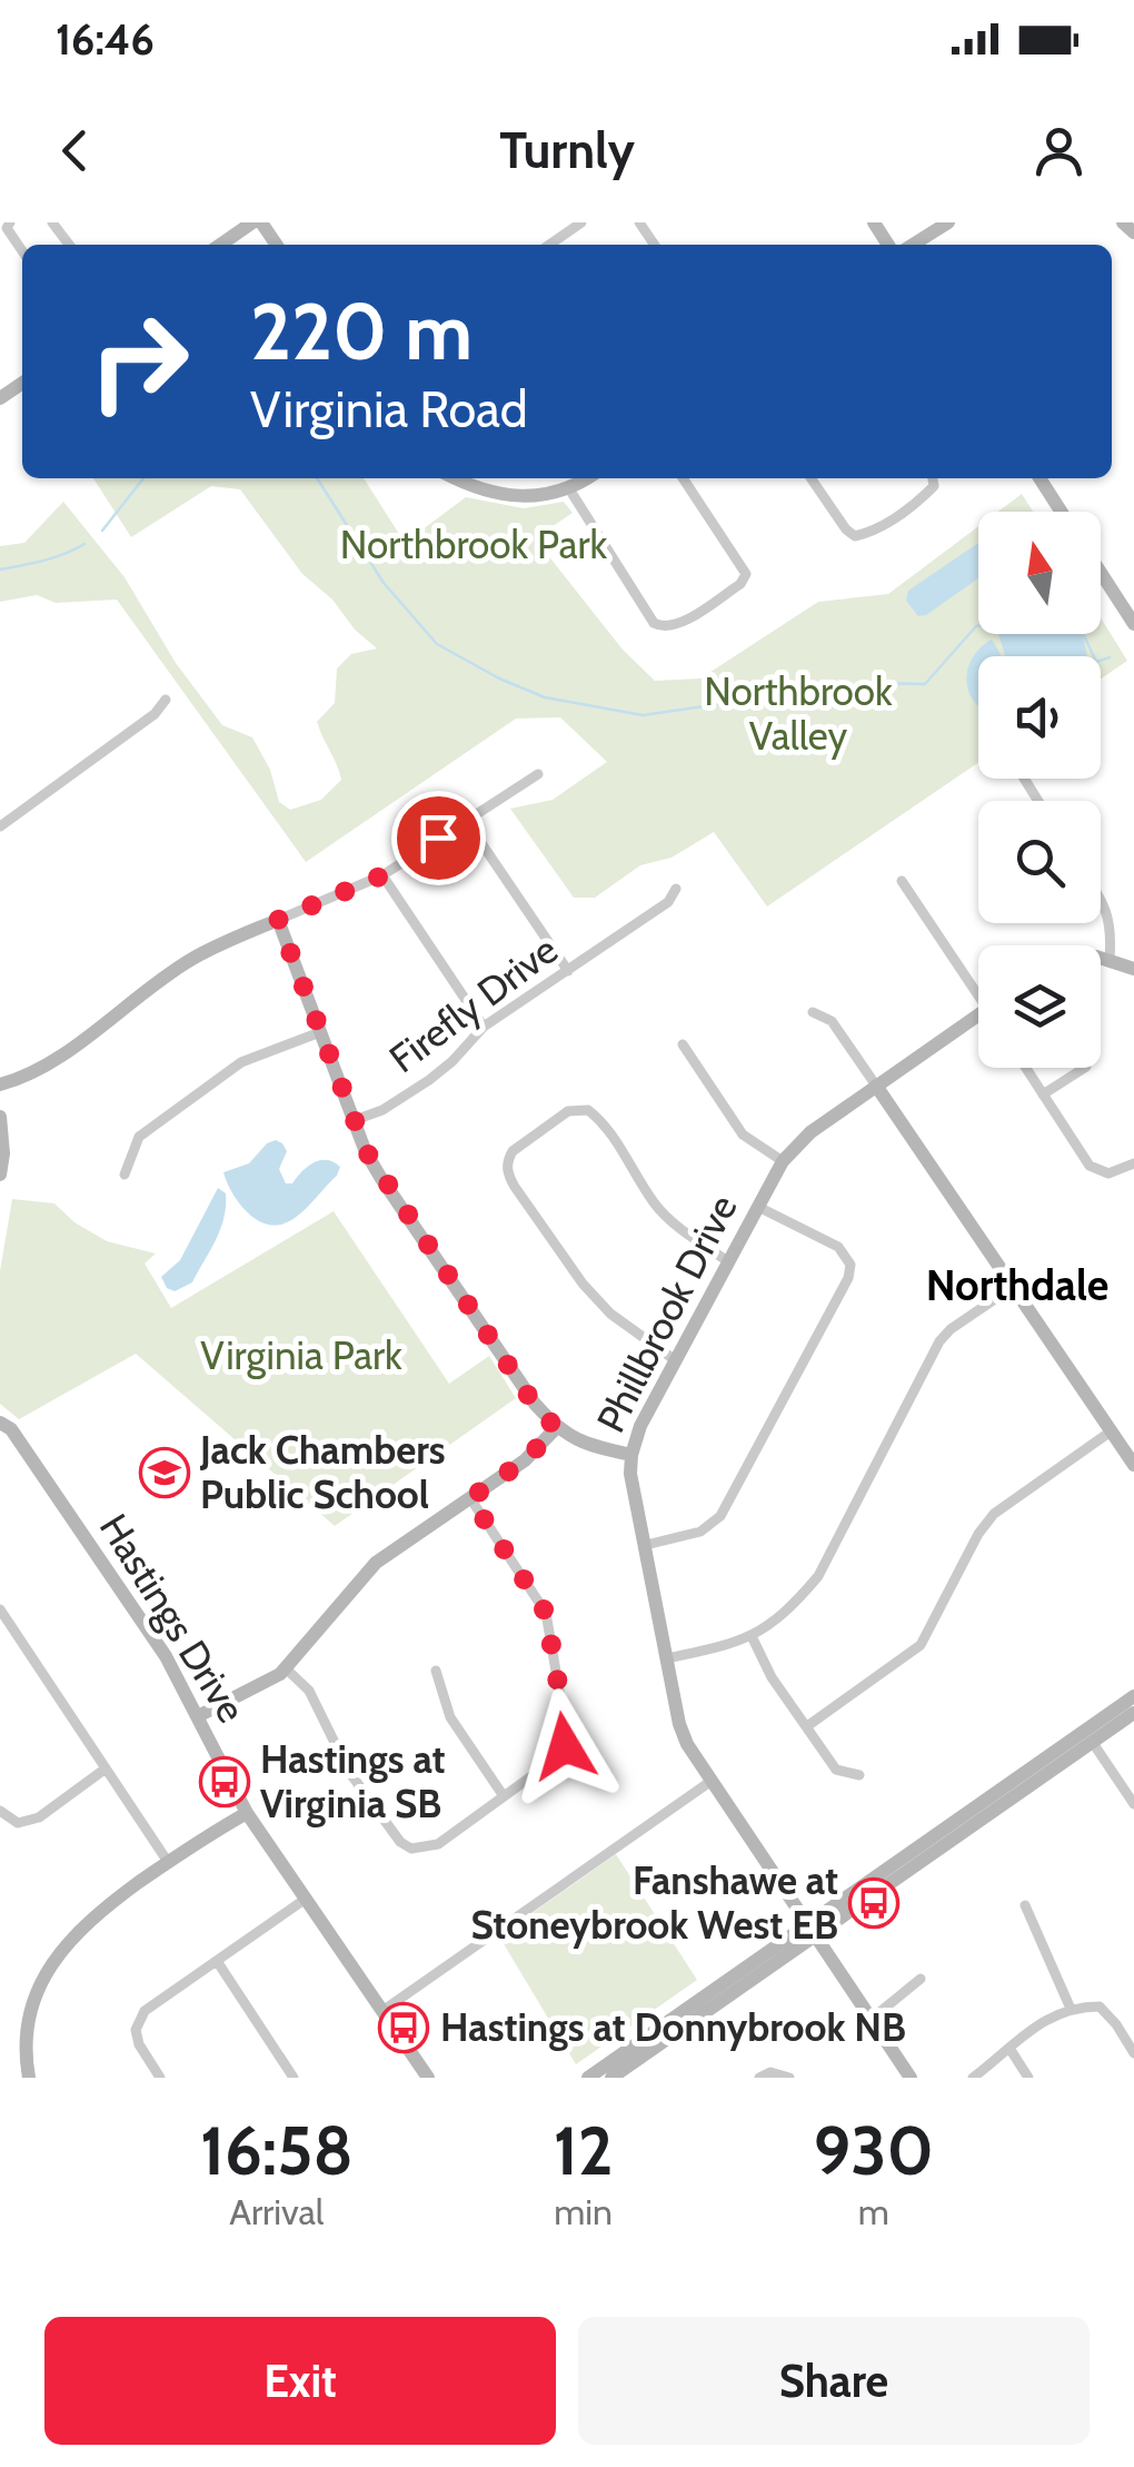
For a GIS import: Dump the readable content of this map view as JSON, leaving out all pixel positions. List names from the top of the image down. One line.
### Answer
{"streets":{"street":["Firefly Drive","Phillbrook Drive","Hastings Drive"]},"districts":["Northdale"],"parks":["Northbrook Park","Northbrook Valley","Virginia Park"],"places":{"school or university":["Jack Chambers Public School"],"bus stop":["Hastings at Virginia SB","Fanshawe at Stoneybrook West EB","Hastings at Donnybrook NB"]},"north":"top","page":{"status":"16:46","header":"Turnly","turn":["220 m","Virginia Road"],"eta":["16:58","Arrival","12","min","930","m"],"buttons":["Exit","Share"]}}
